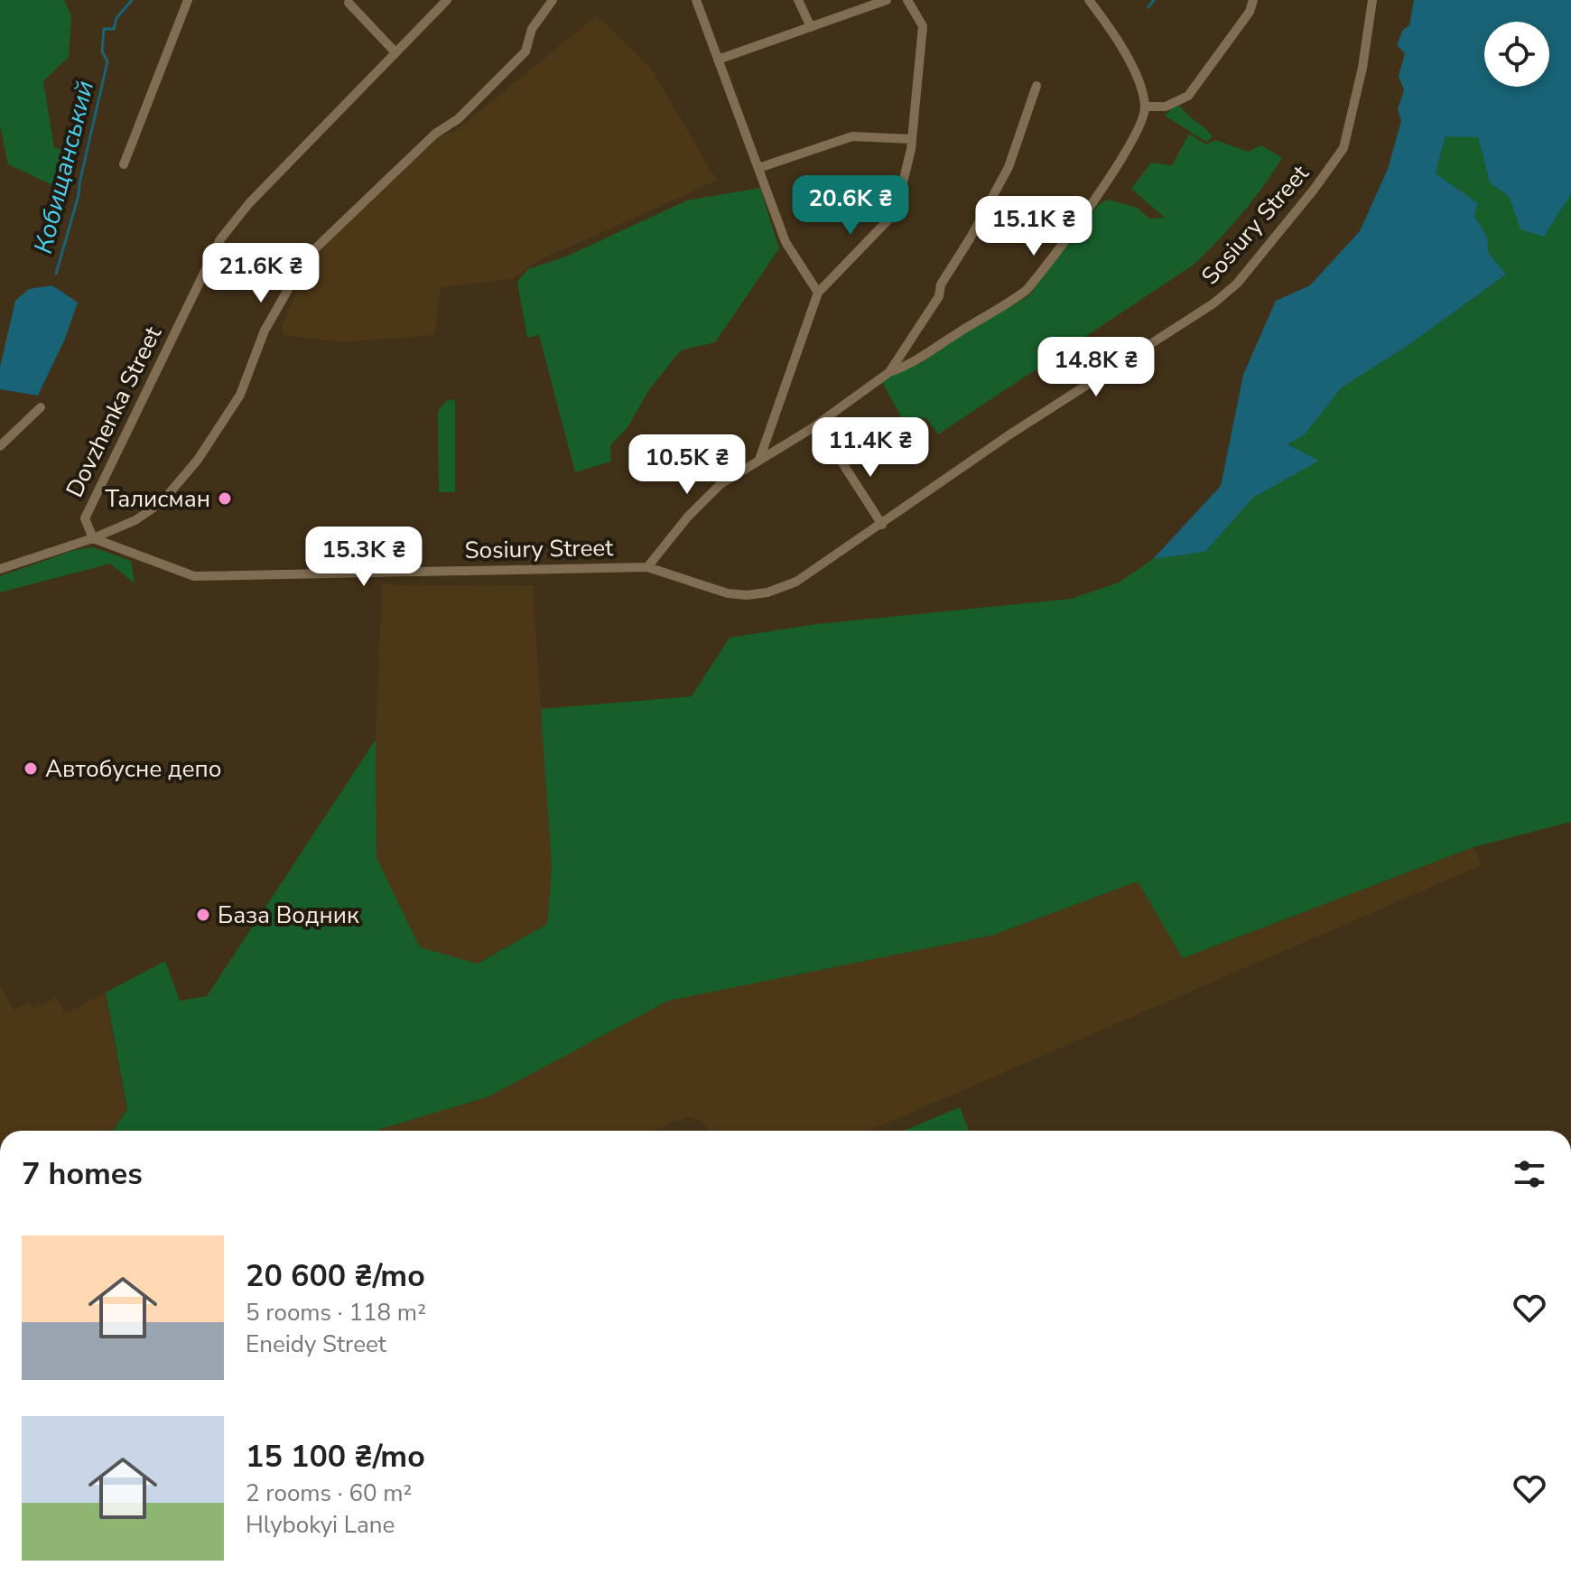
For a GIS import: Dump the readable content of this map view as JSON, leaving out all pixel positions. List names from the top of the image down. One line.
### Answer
{"streets":{"street":["Sosiury Street","Dovzhenka Street"]},"crossings":[["Sosiury Street","Dovzhenka Street"]],"water":["Кобищанський"],"places":["Талисман","Автобусне депо","База Водник"],"page":{"price":["20.6K ₴","15.1K ₴","21.6K ₴","14.8K ₴","11.4K ₴","10.5K ₴","15.3K ₴"],"heading":"7 homes","list":[{"name":"20 600 ₴/mo","note":"5 rooms · 118 m² · Eneidy Street"},{"name":"15 100 ₴/mo","note":"2 rooms · 60 m² · Hlybokyi Lane"}]}}
